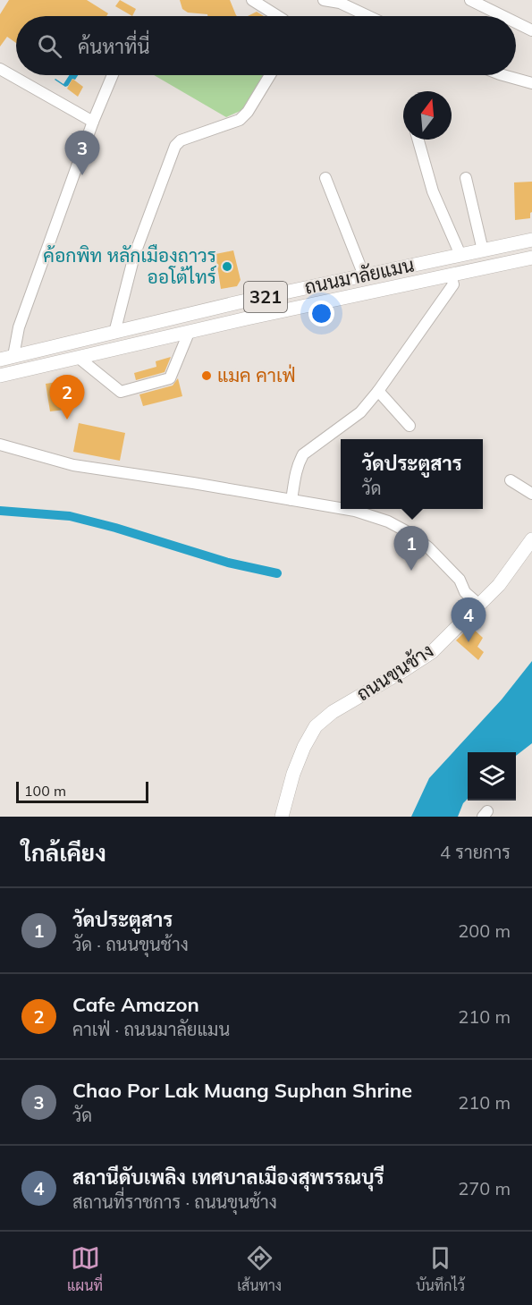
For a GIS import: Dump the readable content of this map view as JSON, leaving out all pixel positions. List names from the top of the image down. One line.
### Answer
{"streets":{"main road":["ถนนมาลัยแมน","321","ถนนขุนช้าง"]},"places":["ค้อกพิท หลักเมืองถาวร ออโต้ไทร์","แมค คาเฟ่"],"scale_bar":"100 m","north":"top","page":{"search":"ค้นหาที่นี่","pins":["3","2","1","4"],"popup":["วัดประตูสาร","วัด"],"scale":"100 m","heading":["ใกล้เคียง","4 รายการ"],"list":[{"mark":"1","name":"วัดประตูสาร","note":"วัด · ถนนขุนช้าง","value":"200 m"},{"mark":"2","name":"Cafe Amazon","note":"คาเฟ่ · ถนนมาลัยแมน","value":"210 m"},{"mark":"3","name":"Chao Por Lak Muang Suphan Shrine","note":"วัด","value":"210 m"},{"mark":"4","name":"สถานีดับเพลิง เทศบาลเมืองสุพรรณบุรี","note":"สถานที่ราชการ · ถนนขุนช้าง","value":"270 m"}],"nav":["แผนที่","เส้นทาง","บันทึกไว้"]}}
